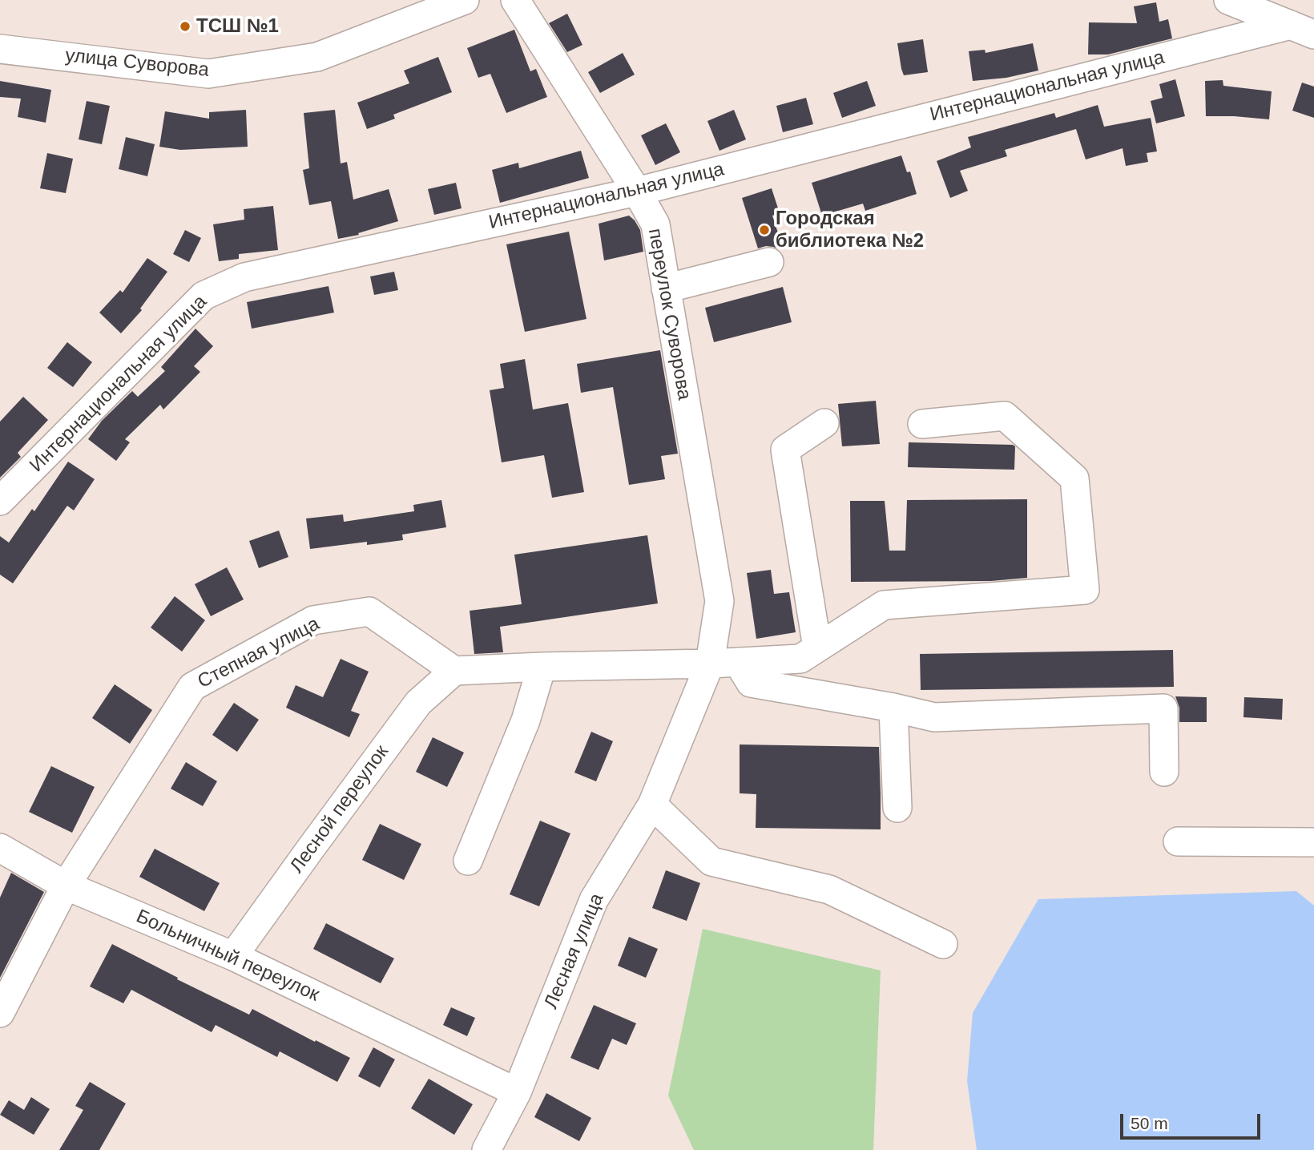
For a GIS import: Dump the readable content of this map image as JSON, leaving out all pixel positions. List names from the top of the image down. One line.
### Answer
{"streets":{"street":["улица Суворова","Интернациональная улица","переулок Суворова","Степная улица","Лесной переулок","Лесная улица","Больничный переулок"]},"crossings":[["Интернациональная улица","переулок Суворова"],["переулок Суворова","Лесная улица"],["Степная улица","Лесной переулок"],["Степная улица","Больничный переулок"],["Лесной переулок","Больничный переулок"],["Лесная улица","Больничный переулок"]],"places":["ТСШ №1","Городская библиотека №2"],"scale_bar":"50 m"}
